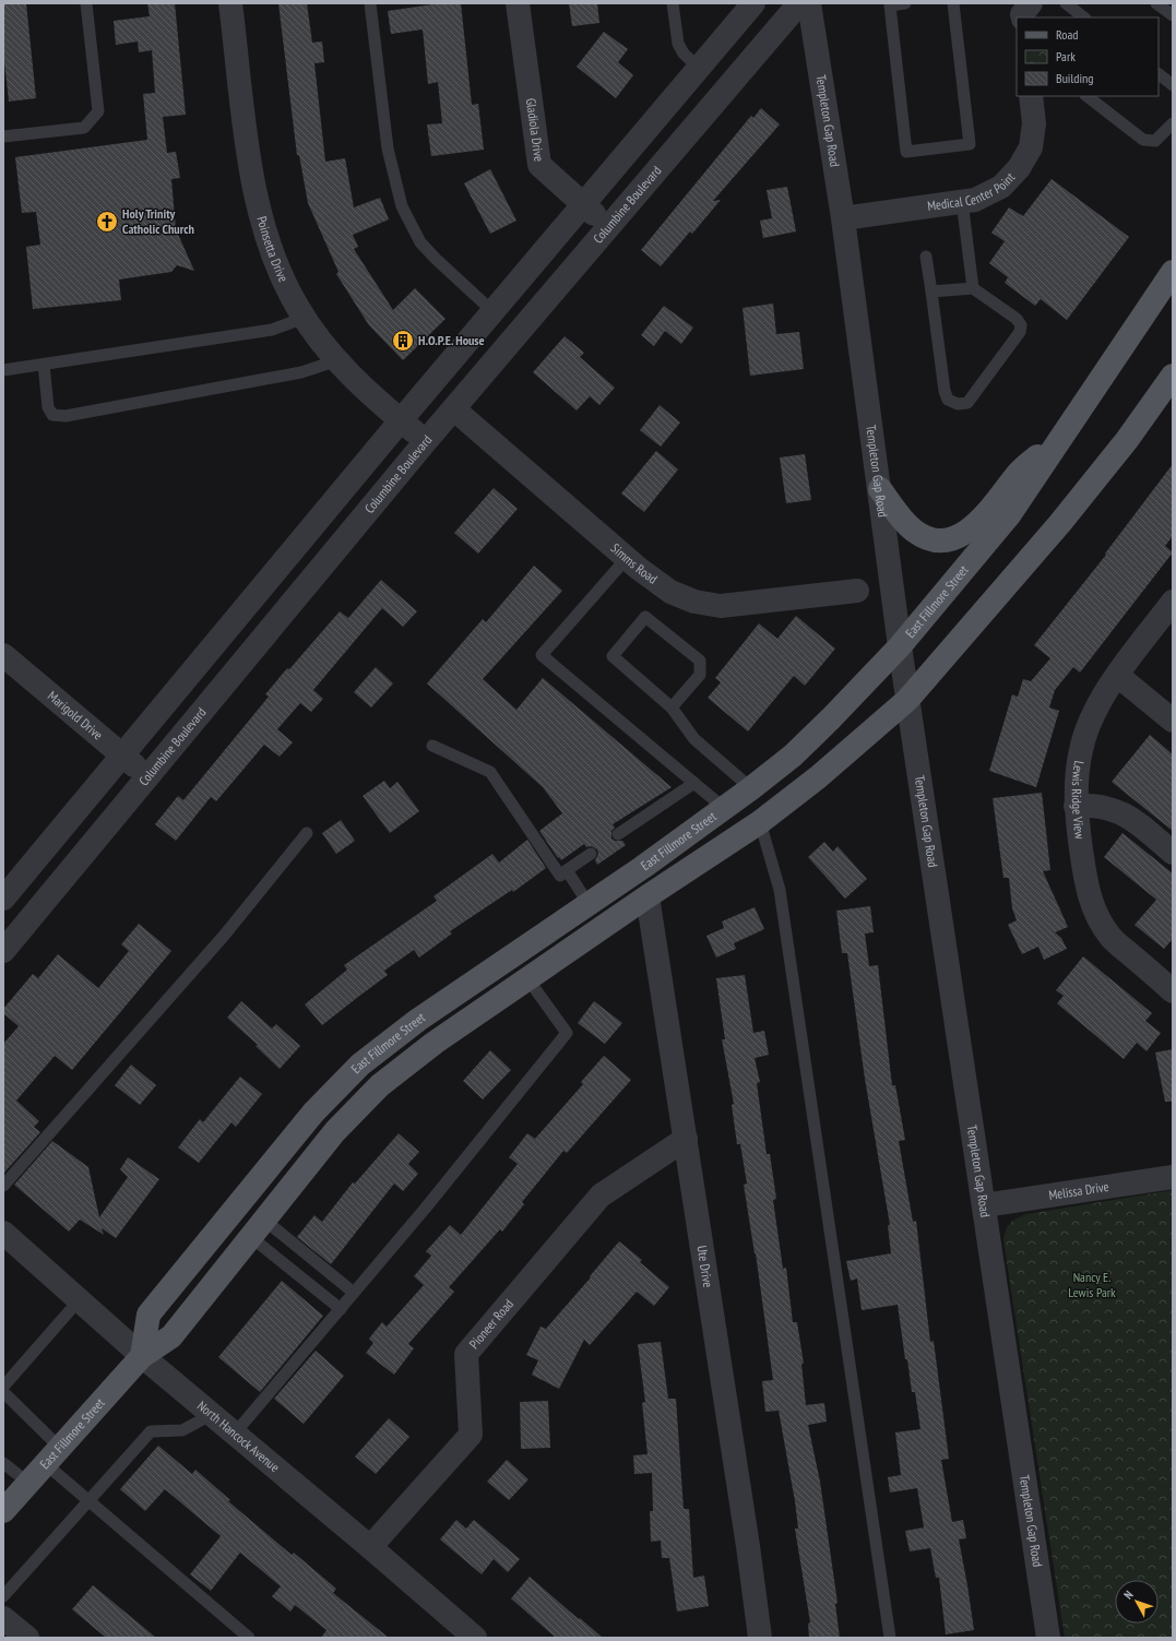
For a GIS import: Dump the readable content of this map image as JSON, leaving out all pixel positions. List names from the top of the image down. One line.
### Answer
{"streets":{"main road":["East Fillmore Street"],"street":["Templeton Gap Road","Gladiola Drive","Medical Center Point","Columbine Boulevard","Poinsetta Drive","Simms Road","Marigold Drive","Lewis Ridge View","Melissa Drive","Ute Drive","Pioneer Road","North Hancock Avenue"]},"crossings":[["Templeton Gap Road","Medical Center Point"],["Templeton Gap Road","East Fillmore Street"],["Templeton Gap Road","Melissa Drive"],["Gladiola Drive","Columbine Boulevard"],["Columbine Boulevard","Poinsetta Drive"],["Columbine Boulevard","Simms Road"],["Columbine Boulevard","Marigold Drive"],["East Fillmore Street","Ute Drive"],["East Fillmore Street","North Hancock Avenue"],["Ute Drive","Pioneer Road"],["Pioneer Road","North Hancock Avenue"]],"parks":["Nancy E. Lewis Park"],"places":{"church":["Holy Trinity Catholic Church"],"building":["H.O.P.E. House"]},"legend":["Road","Park","Building"],"north":"top left"}
